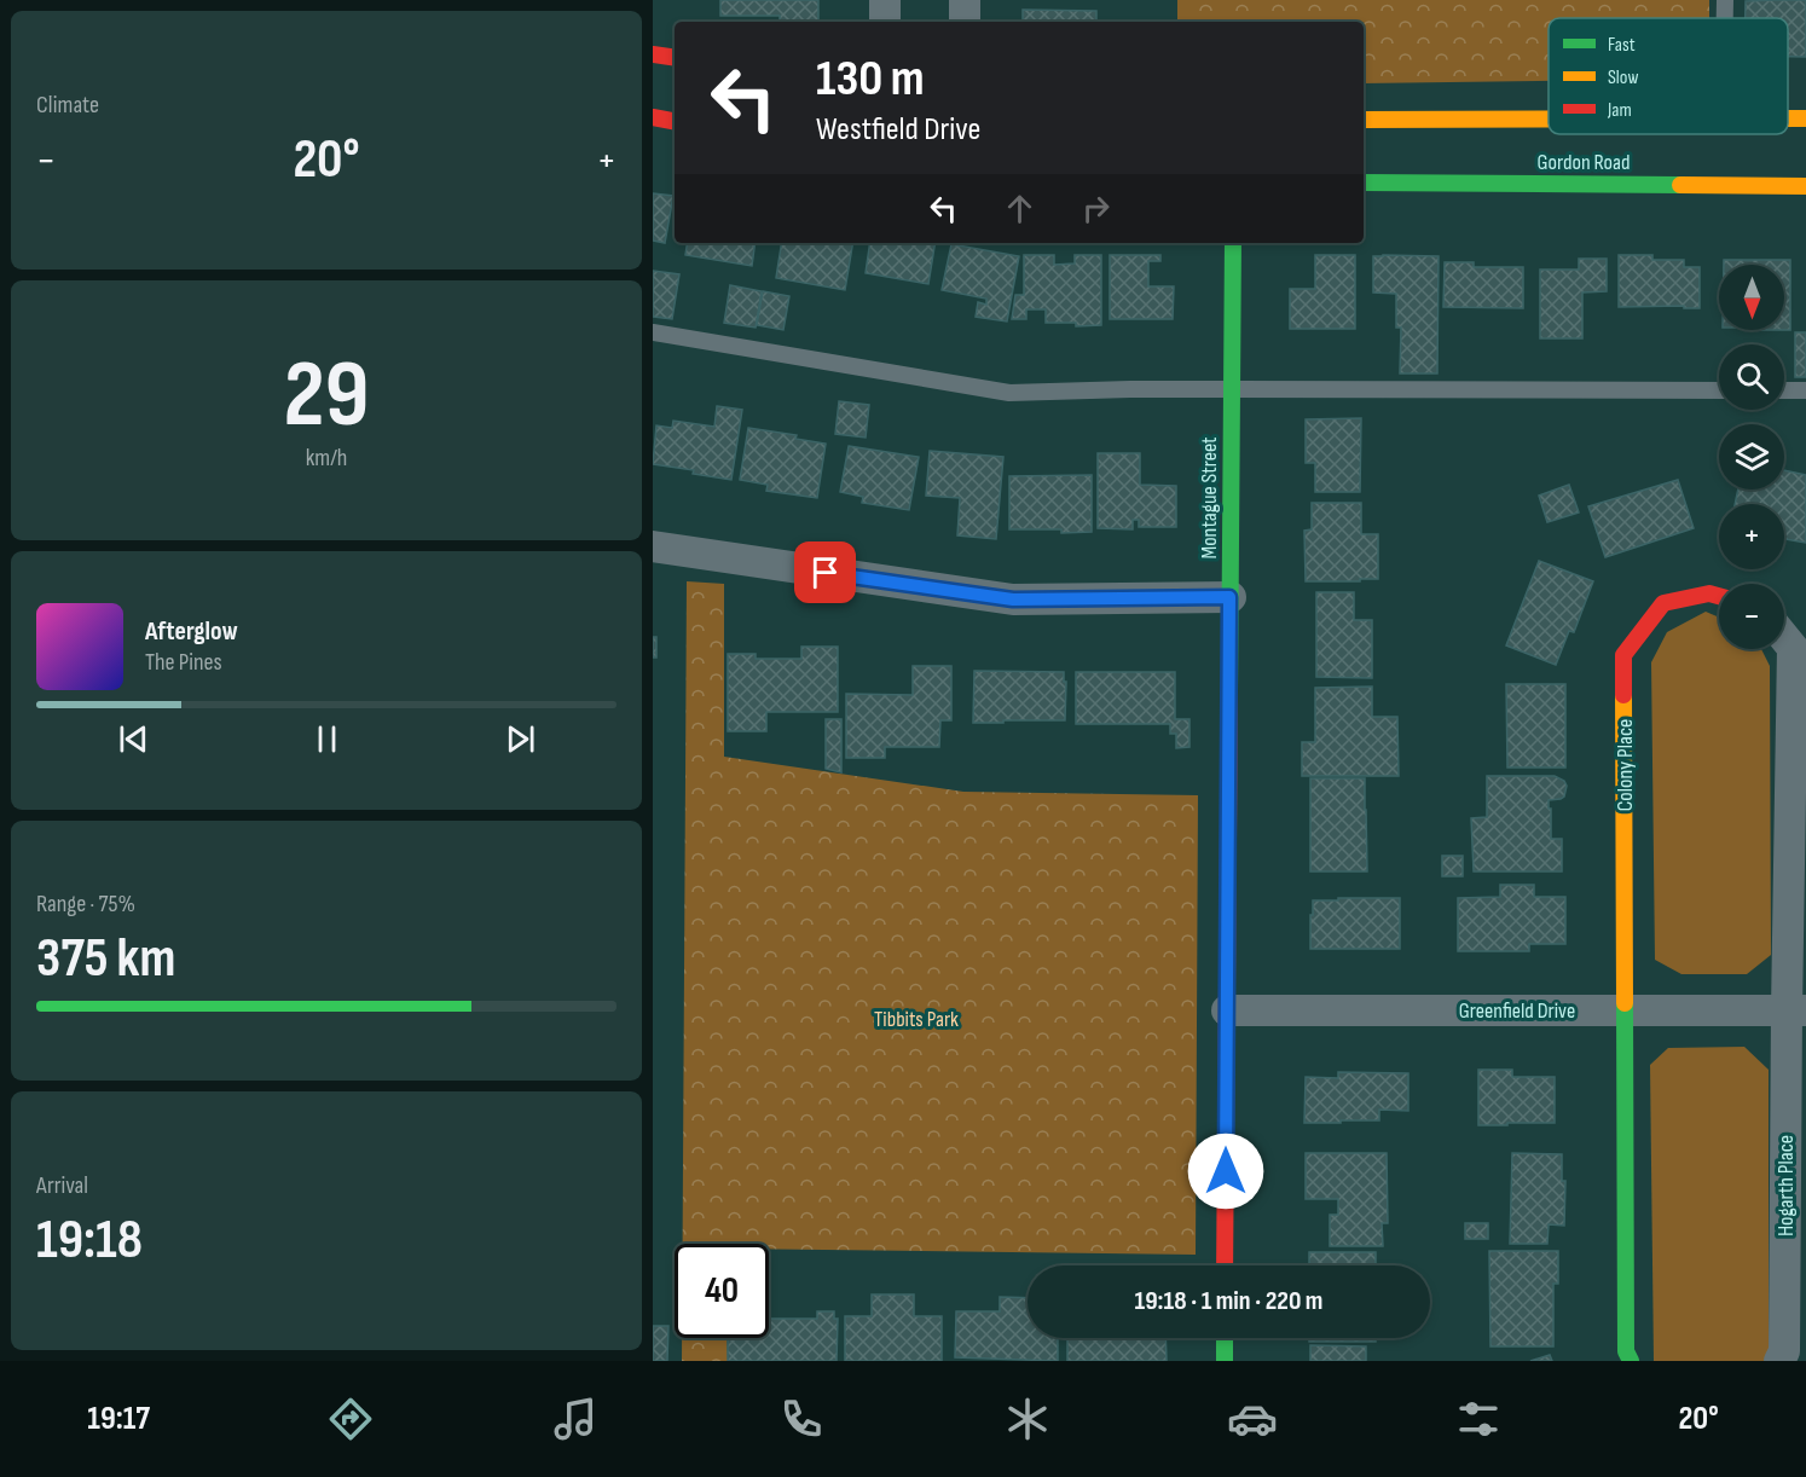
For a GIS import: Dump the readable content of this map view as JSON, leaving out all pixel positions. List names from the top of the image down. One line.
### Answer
{"streets":{"street":["Gordon Road","Montague Street","Colony Place","Greenfield Drive","Hogarth Place"]},"crossings":[["Montague Street","Greenfield Drive"],["Colony Place","Greenfield Drive"],["Greenfield Drive","Hogarth Place"]],"parks":["Tibbits Park"],"legend":["Fast","Slow","Jam"],"north":"bottom","page":{"tile":["Climate",["29","km/h"],["Range · 75%","375 km"],["Arrival","19:18"]],"turn":["130 m","Westfield Drive"],"heat":["−","20°","+"],"map_buttons":["+","−"],"song":["Afterglow","The Pines"],"limit":"40","trip":"19:18 · 1 min · 220 m","tabs":["19:17","20°"]}}
